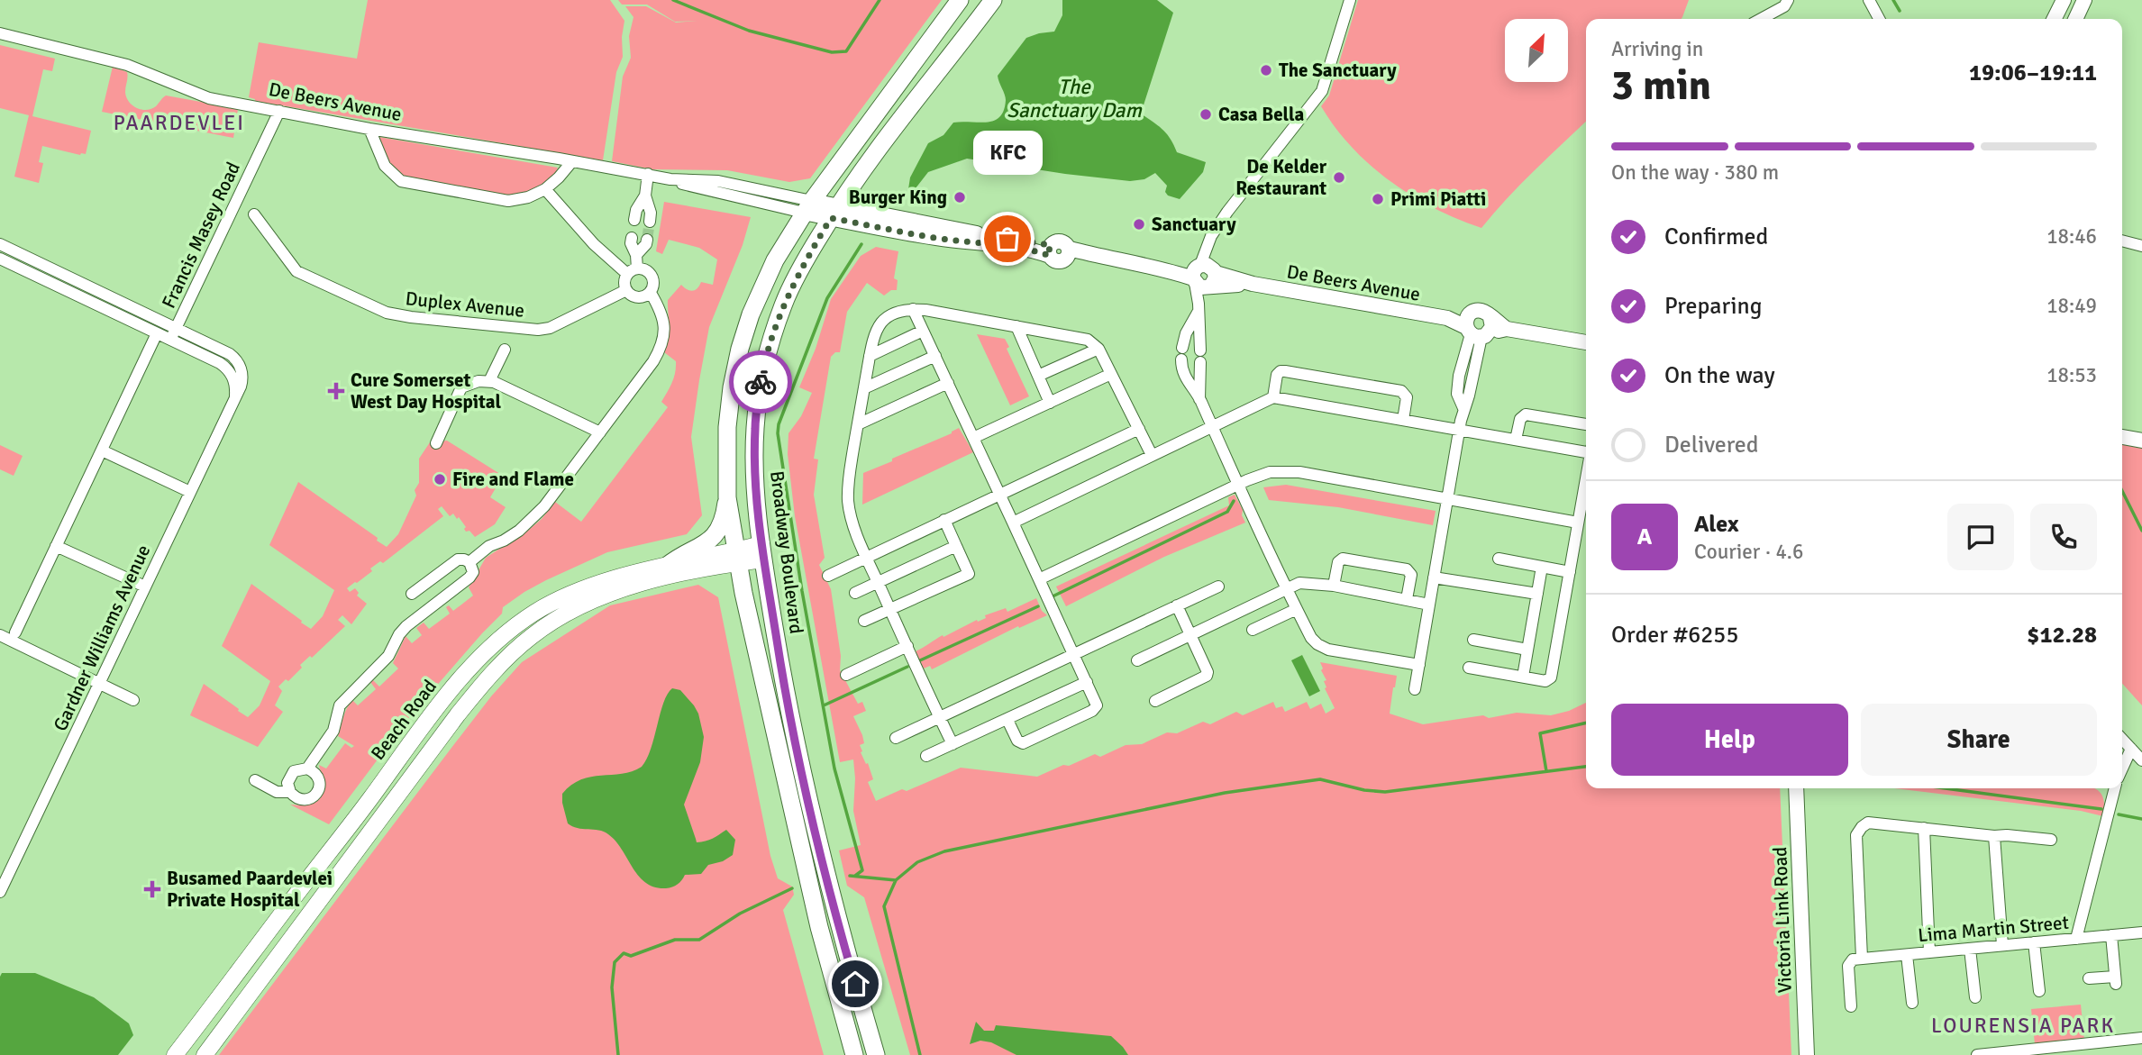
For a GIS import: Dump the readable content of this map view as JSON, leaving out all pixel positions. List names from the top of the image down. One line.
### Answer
{"streets":{"main road":["Broadway Boulevard","Beach Road"],"street":["De Beers Avenue","Francis Masey Road","Duplex Avenue","Gardner Williams Avenue","Victoria Link Road","Lima Martin Street"]},"crossings":[["De Beers Avenue","Francis Masey Road"],["De Beers Avenue","Broadway Boulevard"],["Francis Masey Road","Gardner Williams Avenue"],["Broadway Boulevard","Beach Road"]],"districts":["PAARDEVLEI","LOURENSIA PARK"],"water":["The Sanctuary Dam"],"places":{"other":["The Sanctuary","Casa Bella","De Kelder Restaurant","Burger King","Primi Piatti","Sanctuary","KFC","Fire and Flame"],"health":["Cure Somerset West Day Hospital","Busamed Paardevlei Private Hospital"]},"north":"top right","page":{"heading":["3 min","Arriving in","19:06–19:11"],"panel":["Alex","Courier · 4.6","Order #6255","$12.28"],"bar":"On the way · 380 m","bubble":"KFC","list":[["Confirmed","18:46"],["Preparing","18:49"],["On the way","18:53"],"Delivered"],"round":"A","buttons":["Help","Share"]}}
